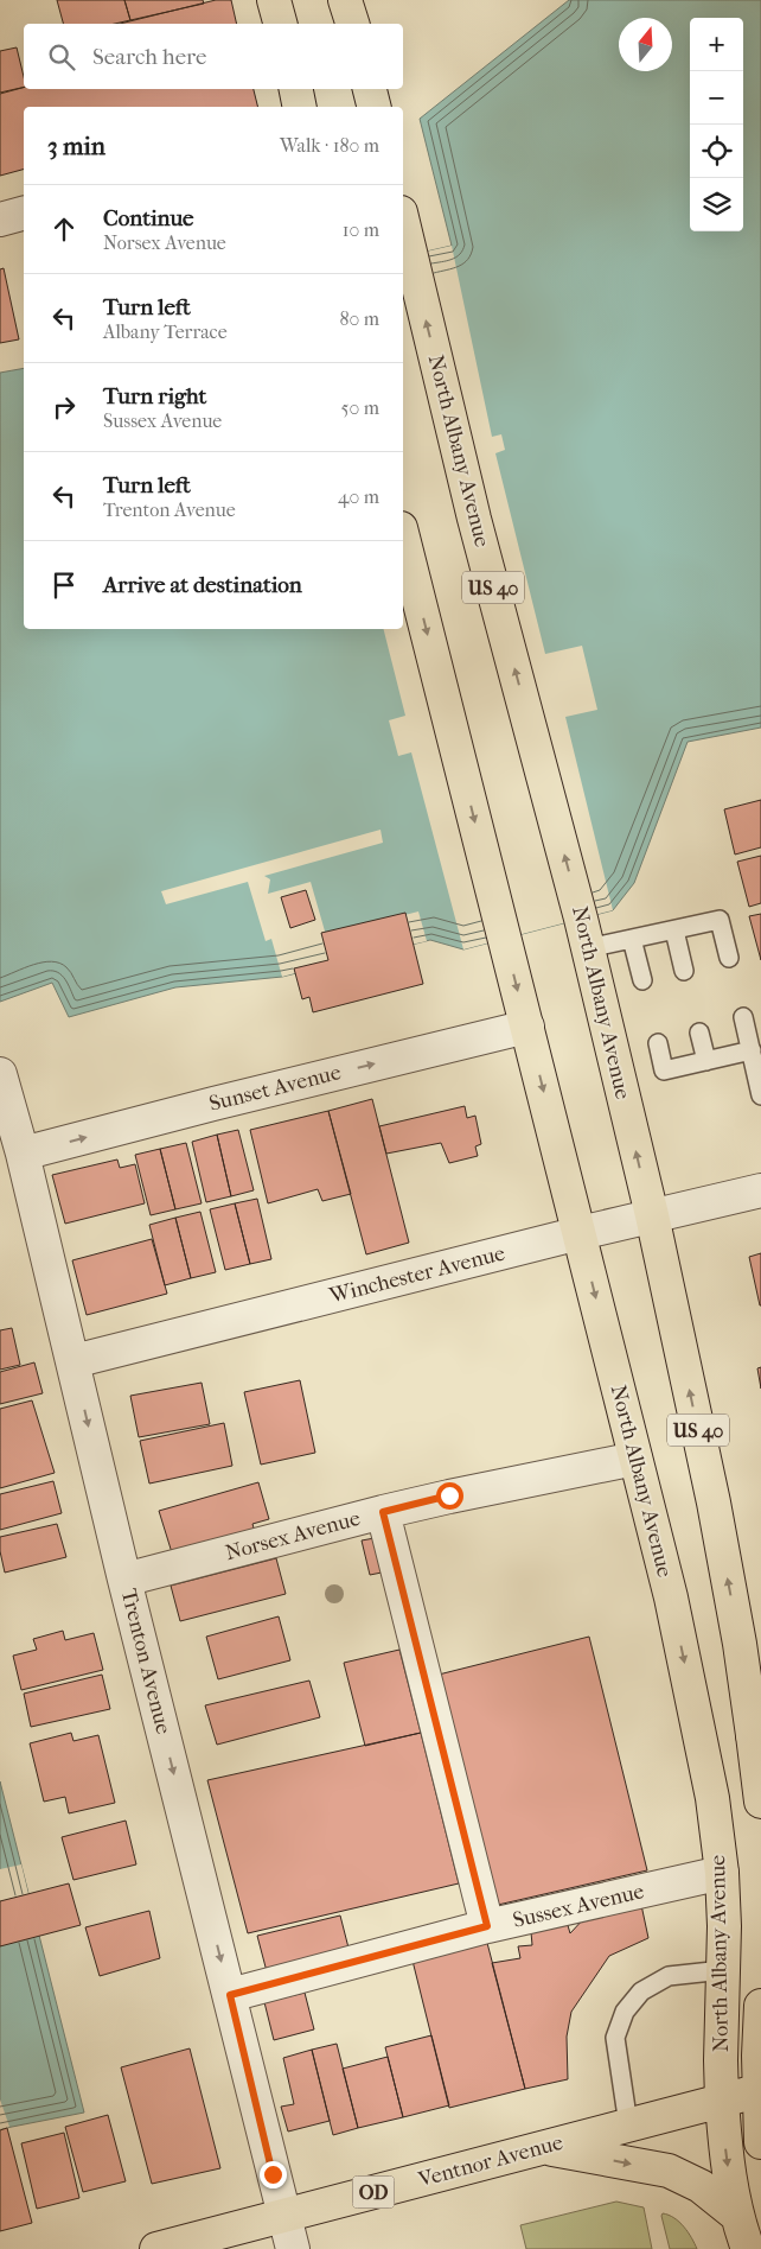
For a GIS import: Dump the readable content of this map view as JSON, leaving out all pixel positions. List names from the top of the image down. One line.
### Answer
{"streets":{"main road":["North Albany Avenue","US 40","Ventnor Avenue","OD"],"street":["Sunset Avenue","Winchester Avenue","Norsex Avenue","Trenton Avenue","Sussex Avenue"]},"crossings":[["North Albany Avenue","Sunset Avenue"],["North Albany Avenue","Winchester Avenue"],["North Albany Avenue","Norsex Avenue"],["North Albany Avenue","Sussex Avenue"],["North Albany Avenue","Ventnor Avenue"],["North Albany Avenue","OD"],["Sunset Avenue","Trenton Avenue"],["Winchester Avenue","Trenton Avenue"],["Norsex Avenue","Trenton Avenue"],["Trenton Avenue","Sussex Avenue"],["Trenton Avenue","Ventnor Avenue"],["Ventnor Avenue","OD"]],"one_way":["Sunset Avenue"],"north":"top","page":{"map_buttons":["+","−"],"search":"Search here","heading":["3 min","Walk · 180 m"],"list":[["Continue","Norsex Avenue","10 m"],["Turn left","Albany Terrace","80 m"],["Turn right","Sussex Avenue","50 m"],["Turn left","Trenton Avenue","40 m"],"Arrive at destination"]}}
